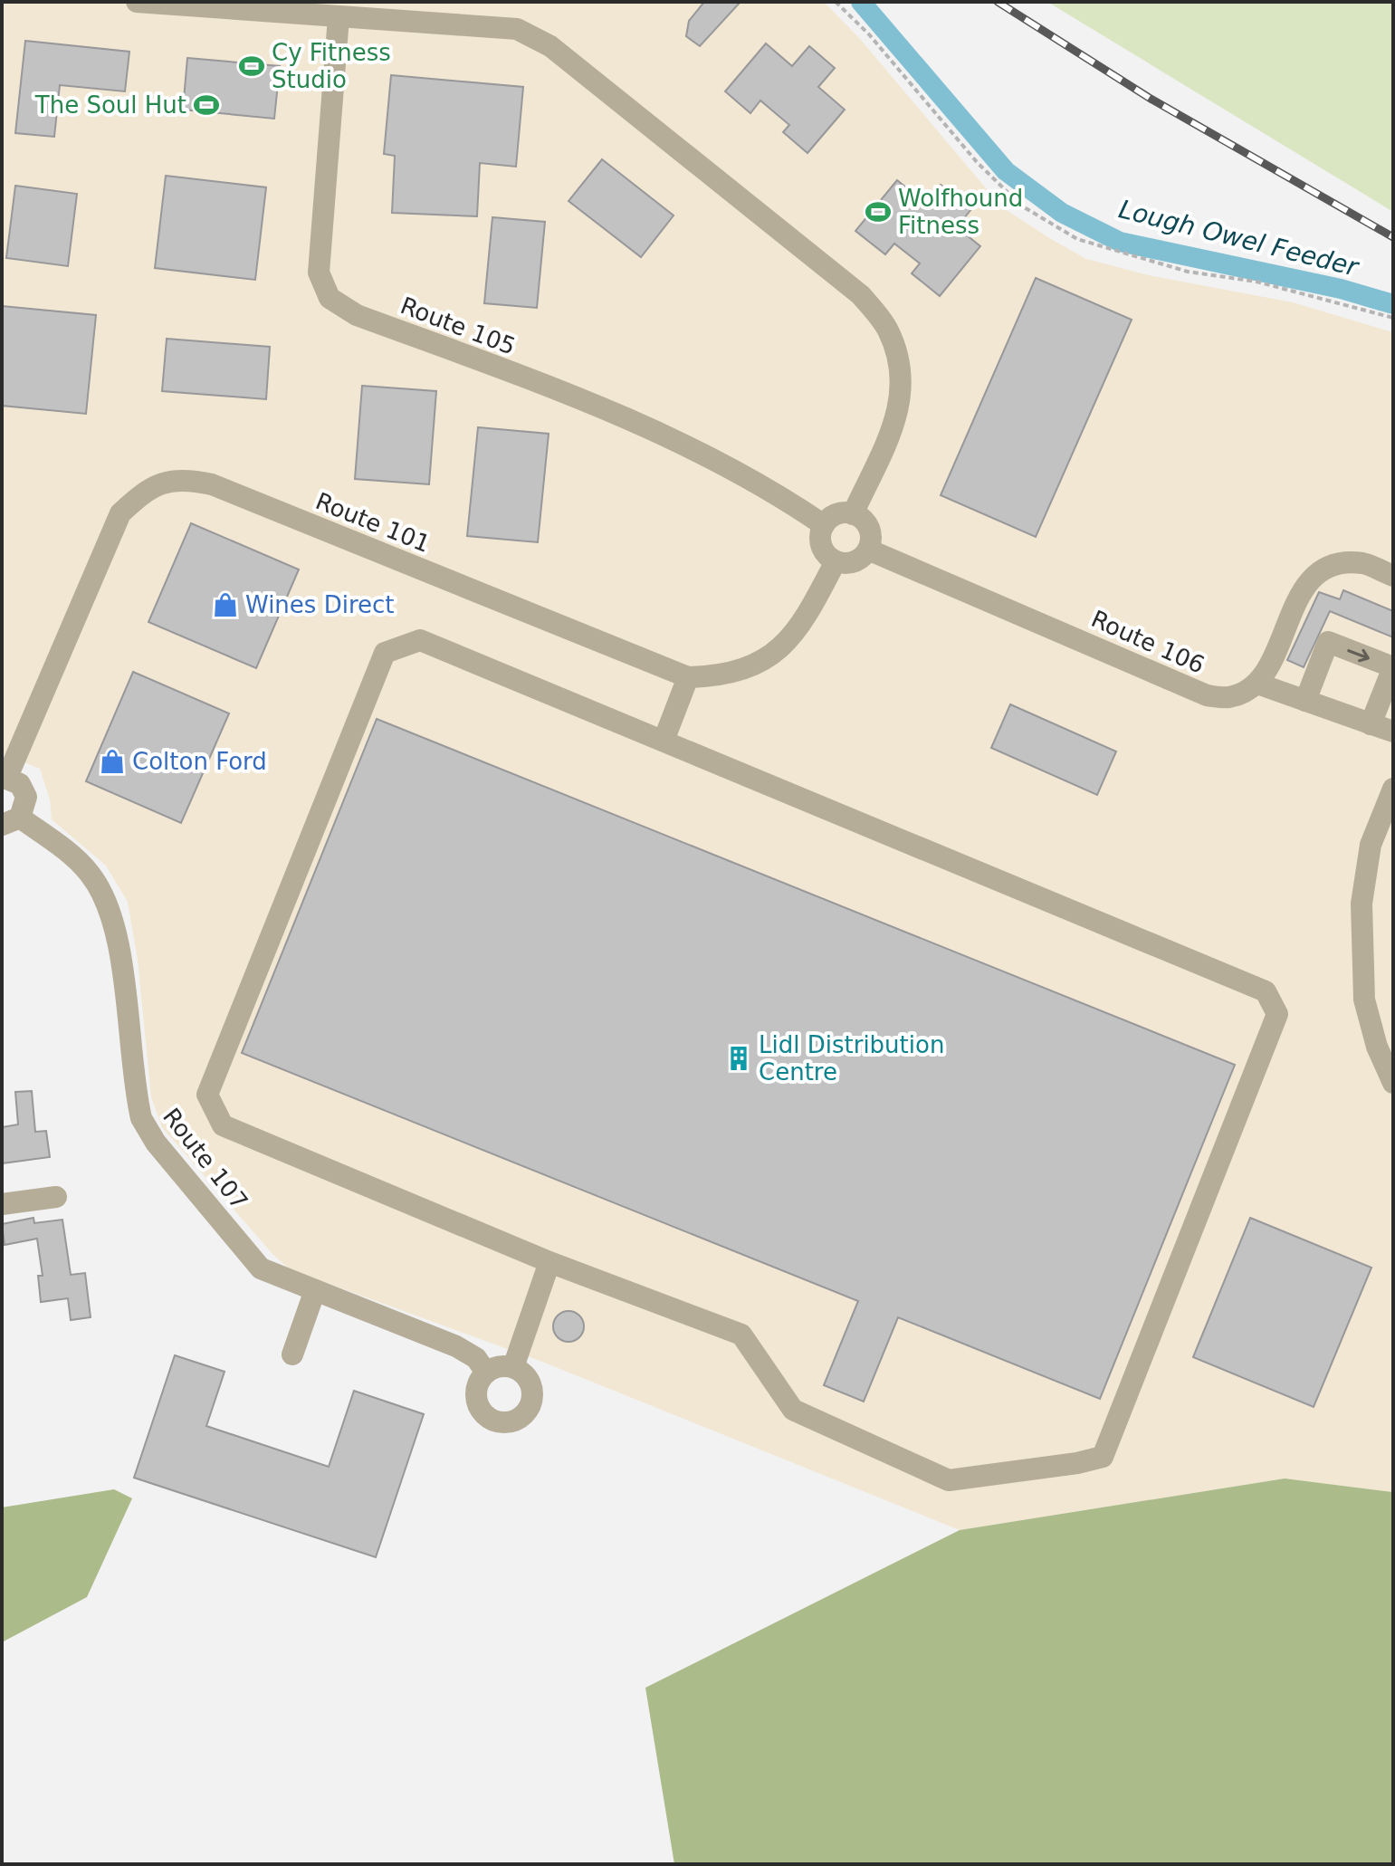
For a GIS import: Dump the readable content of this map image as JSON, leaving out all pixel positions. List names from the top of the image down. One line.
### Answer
{"streets":{"street":["Route 105","Route 101","Route 106","Route 107"]},"crossings":[["Route 105","Route 101"],["Route 105","Route 106"],["Route 101","Route 106"]],"water":["Lough Owel Feeder"],"places":{"sports":["Cy Fitness Studio","The Soul Hut","Wolfhound Fitness"],"shop":["Wines Direct","Colton Ford"],"building":["Lidl Distribution Centre"]}}
